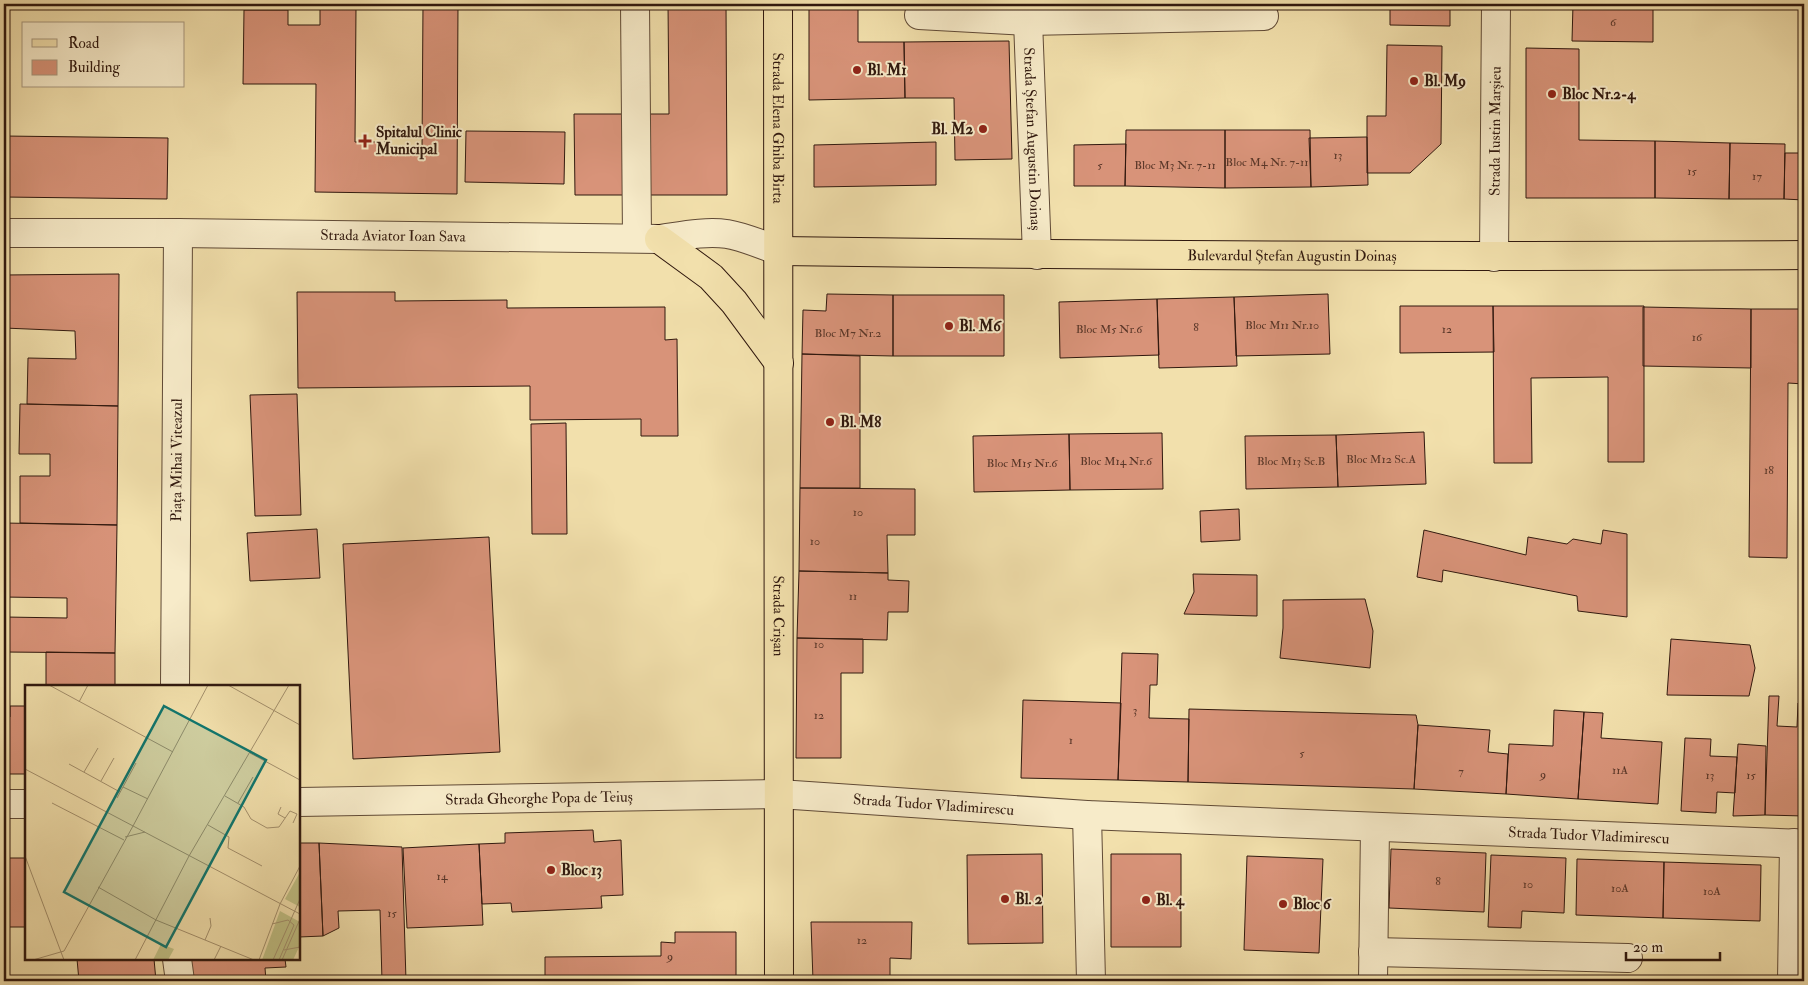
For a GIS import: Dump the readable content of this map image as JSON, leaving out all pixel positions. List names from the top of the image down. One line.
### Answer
{"streets":{"main road":["Strada Elena Ghiba Birta","Bulevardul Ștefan Augustin Doinaș","Strada Crișan"],"street":["Strada Iustin Marșieu","Strada Ștefan Augustin Doinaș","Strada Aviator Ioan Sava","Piața Mihai Viteazul","Strada Gheorghe Popa de Teiuș","Strada Tudor Vladimirescu"]},"crossings":[["Strada Elena Ghiba Birta","Strada Aviator Ioan Sava"],["Strada Elena Ghiba Birta","Bulevardul Ștefan Augustin Doinaș"],["Strada Elena Ghiba Birta","Strada Crișan"],["Strada Iustin Marșieu","Bulevardul Ștefan Augustin Doinaș"],["Strada Ștefan Augustin Doinaș","Bulevardul Ștefan Augustin Doinaș"],["Strada Aviator Ioan Sava","Bulevardul Ștefan Augustin Doinaș"],["Strada Aviator Ioan Sava","Piața Mihai Viteazul"],["Strada Aviator Ioan Sava","Strada Crișan"],["Bulevardul Ștefan Augustin Doinaș","Strada Crișan"],["Strada Crișan","Strada Gheorghe Popa de Teiuș"],["Strada Crișan","Strada Tudor Vladimirescu"],["Strada Gheorghe Popa de Teiuș","Strada Tudor Vladimirescu"]],"places":{"other":["Bl. M1","Bl. M9","Bloc Nr.2-4","Bl. M2","Bl. M6","Bl. M8","Bloc 13","Bl. 2","Bl. 4","Bloc 6"],"health":["Spitalul Clinic Municipal"]},"house_numbers":["6","13","Bloc M4 Nr. 7-11","5","Bloc M3 Nr. 7-11","15","17","Bloc M11 Nr.10","8","Bloc M5 Nr.6","12","Bloc M7 Nr.2","16","Bloc M12 Sc.A","Bloc M14 Nr.6","Bloc M13 Sc.B","Bloc M15 Nr.6","18","10","10","11","10","3","12","1","5","11A","7","9","13","15","14","8","10","10A","10A","15","12","9"],"legend":["Road","Building"],"scale_bar":"20 m"}
